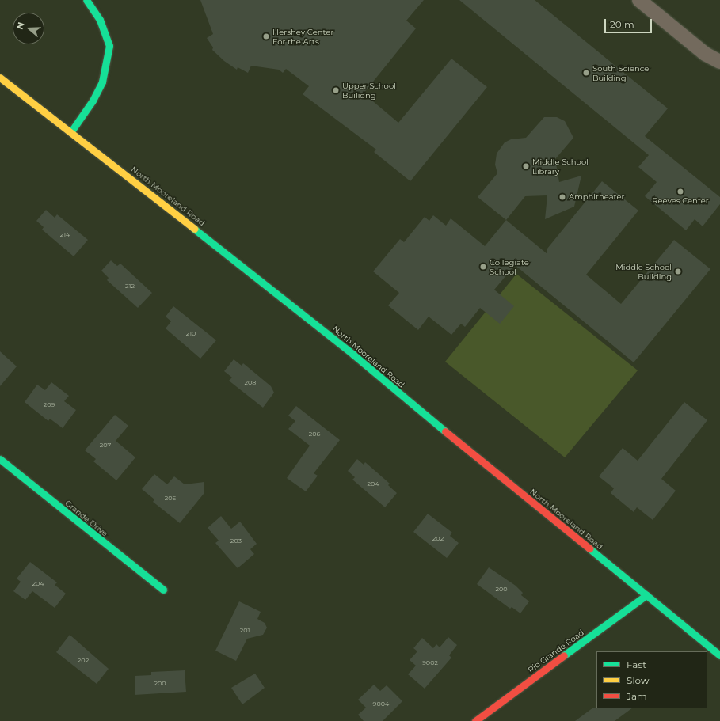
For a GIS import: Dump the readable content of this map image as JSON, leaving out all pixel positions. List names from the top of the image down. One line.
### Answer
{"streets":{"street":["North Mooreland Road","Grande Drive","Rio Grande Road"]},"crossings":[["North Mooreland Road","Rio Grande Road"]],"places":["Hershey Center For the Arts","South Science Building","Upper School Builidng","Middle School Library","Reeves Center","Amphitheater","Collegiate School","Middle School Building"],"house_numbers":["214","212","210","208","209","206","207","204","205","202","203","204","200","201","202","9002","200","9004"],"legend":["Fast","Slow","Jam"],"scale_bar":"20 m","north":"left"}
